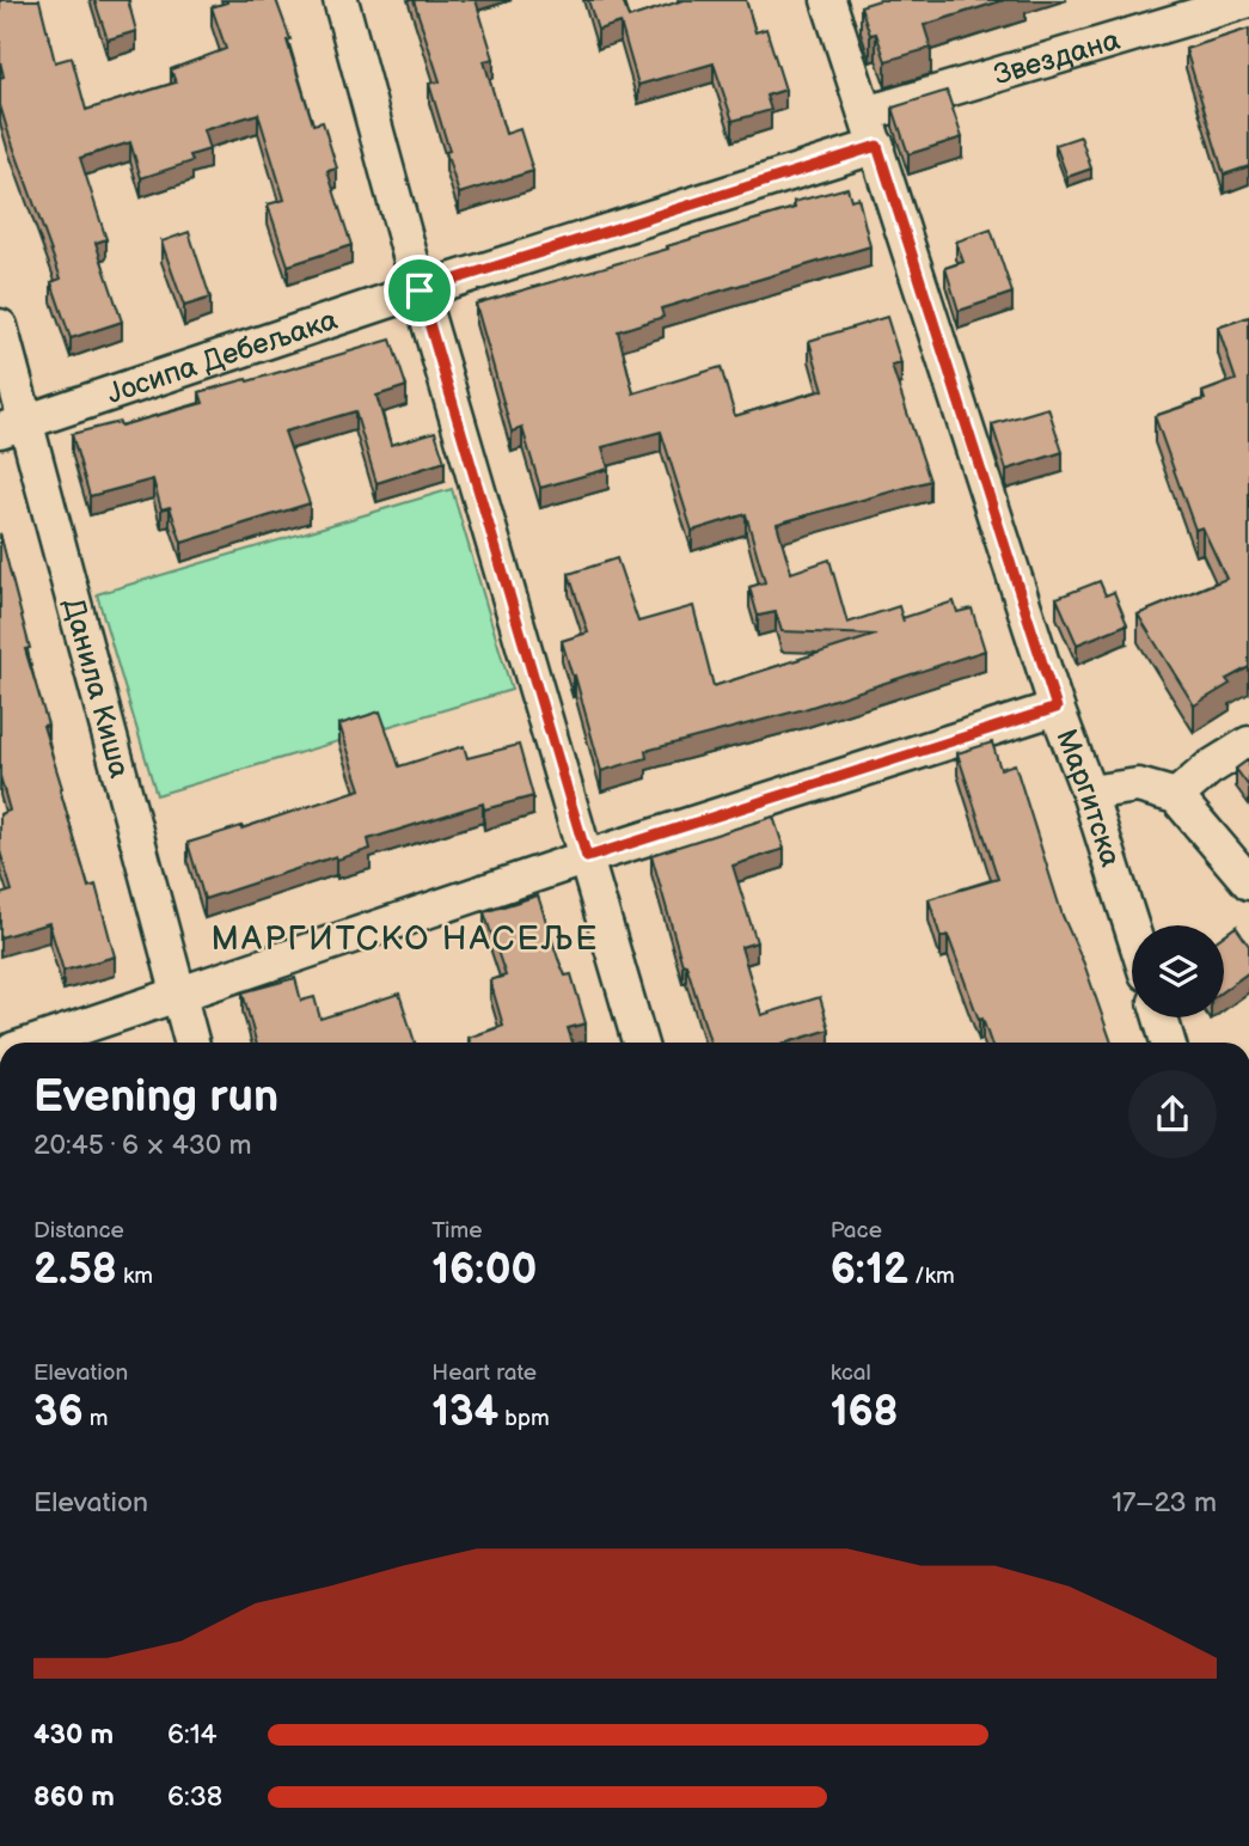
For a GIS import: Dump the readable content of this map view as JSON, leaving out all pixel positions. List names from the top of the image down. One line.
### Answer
{"streets":{"street":["Звездана","Јосипа Дебељака","Данила Киша","Маргитска"]},"crossings":[["Звездана","Маргитска"],["Јосипа Дебељака","Данила Киша"],["Јосипа Дебељака","Маргитска"]],"districts":["МАРГИТСКО НАСЕЉЕ"],"page":{"heading":["Evening run","20:45 · 6 × 430 m"],"stats":[["Distance","2.58 km"],["Time","16:00"],["Pace","6:12 /km"],["Elevation","36 m"],["Heart rate","134 bpm"],["kcal","168"]],"chart":["Elevation","17–23 m"],"list":[{"name":"430 m","note":"6:14"},{"name":"860 m","note":"6:38"}]}}
